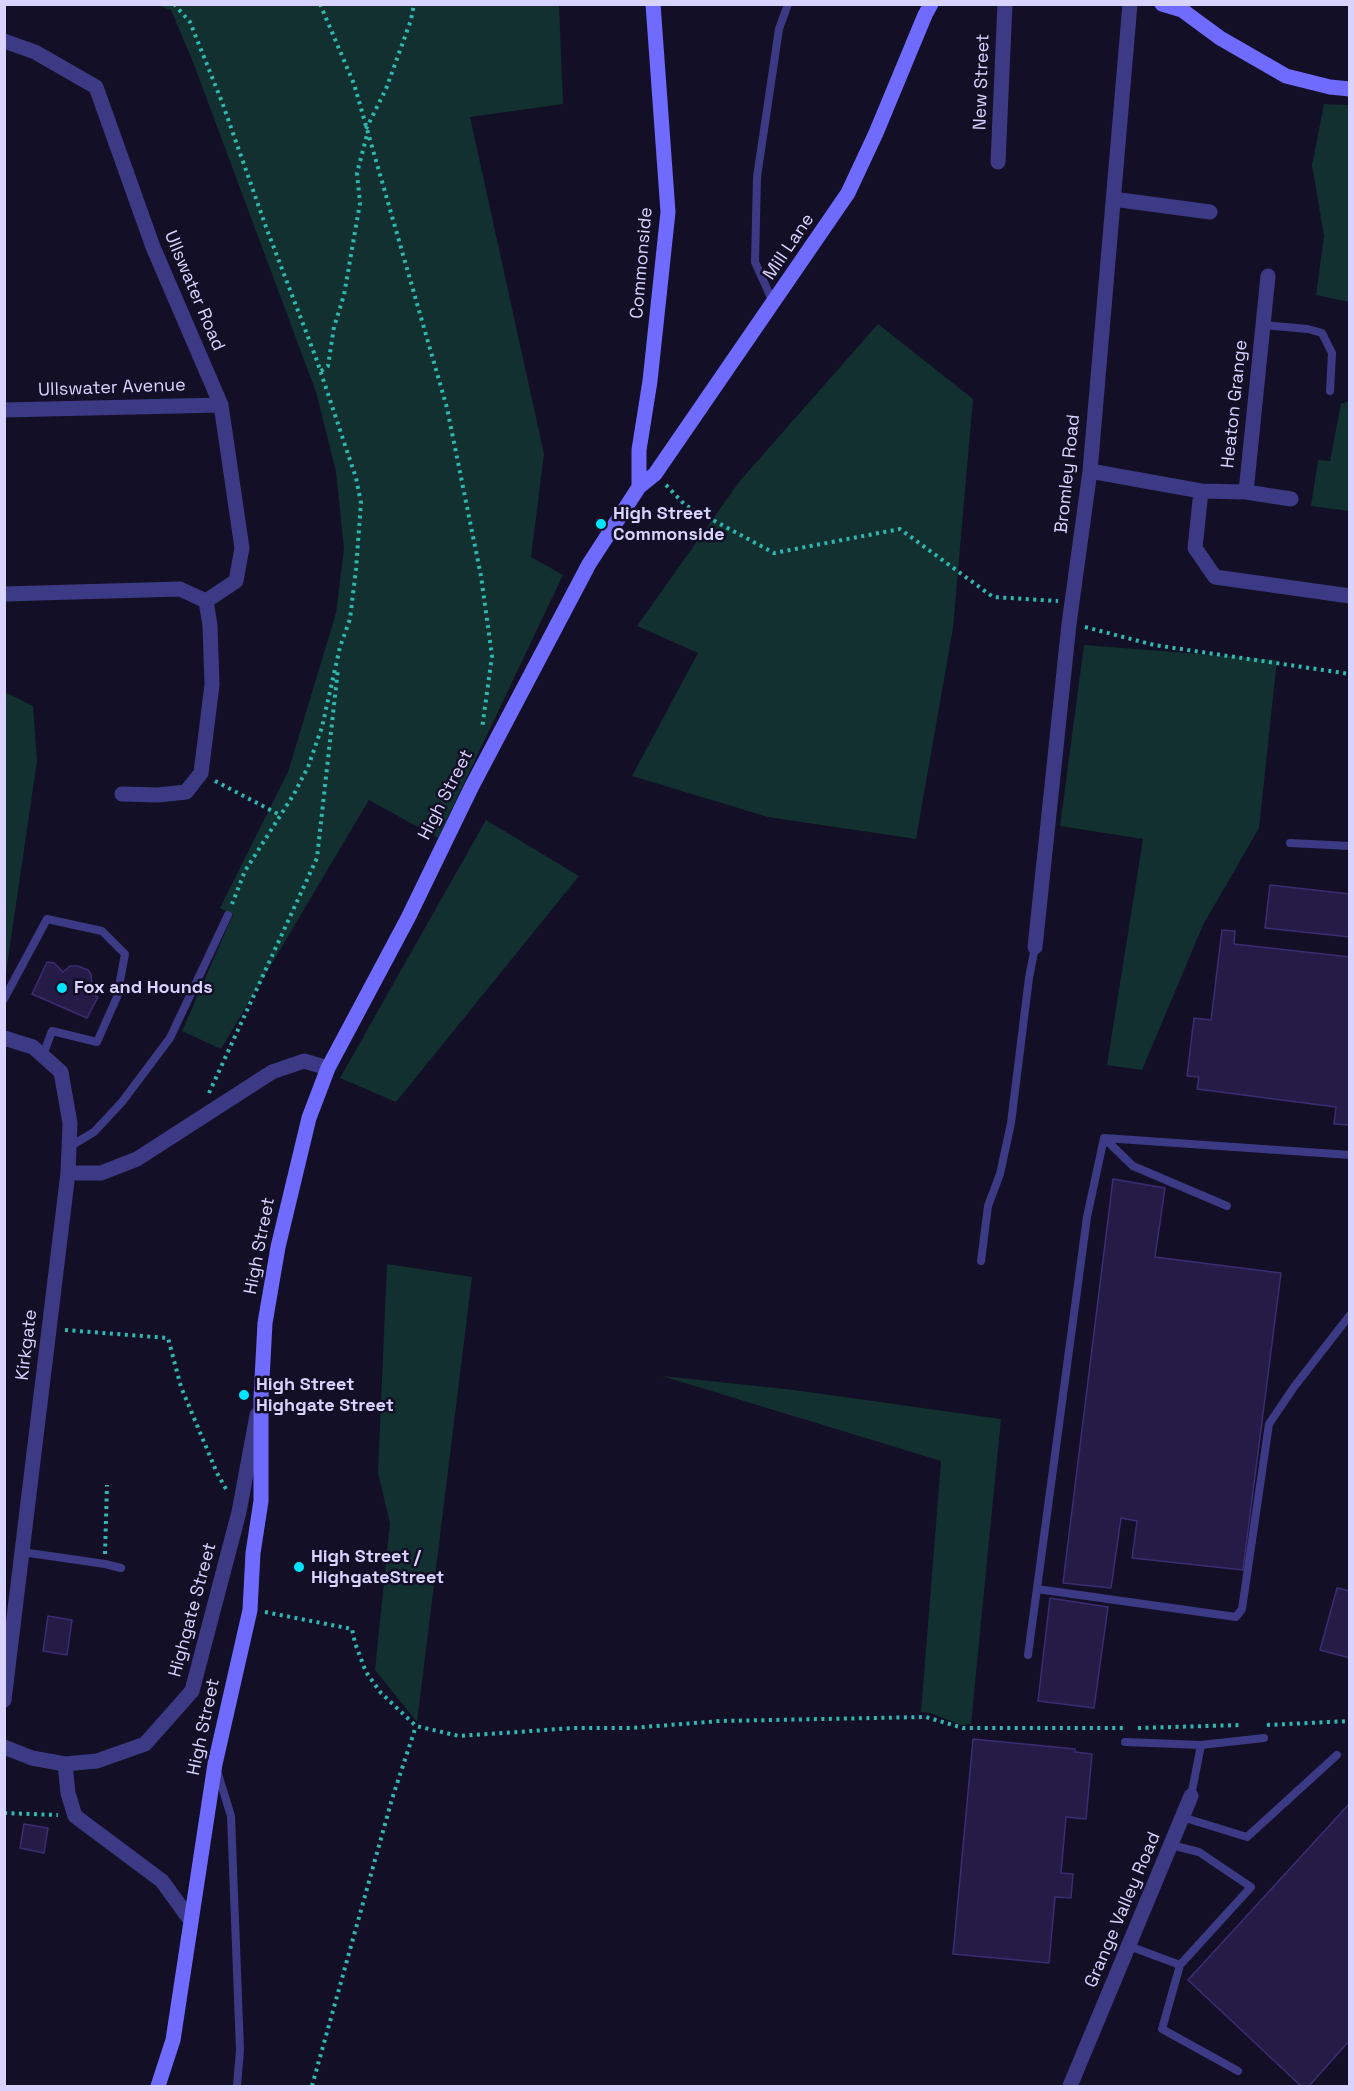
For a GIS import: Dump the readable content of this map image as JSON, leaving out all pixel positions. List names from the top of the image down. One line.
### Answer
{"streets":{"street":["New Street","Mill Lane","Commonside","Ullswater Road","Ullswater Avenue","Heaton Grange","Bromley Road","High Street","Kirkgate","Highgate Street","Grange Valley Road"]},"crossings":[["Mill Lane","Commonside"],["Mill Lane","High Street"],["Commonside","High Street"],["Ullswater Road","Ullswater Avenue"],["High Street","Highgate Street"]],"places":["High Street Commonside","Fox and Hounds","High Street Highgate Street","High Street / HighgateStreet"]}
